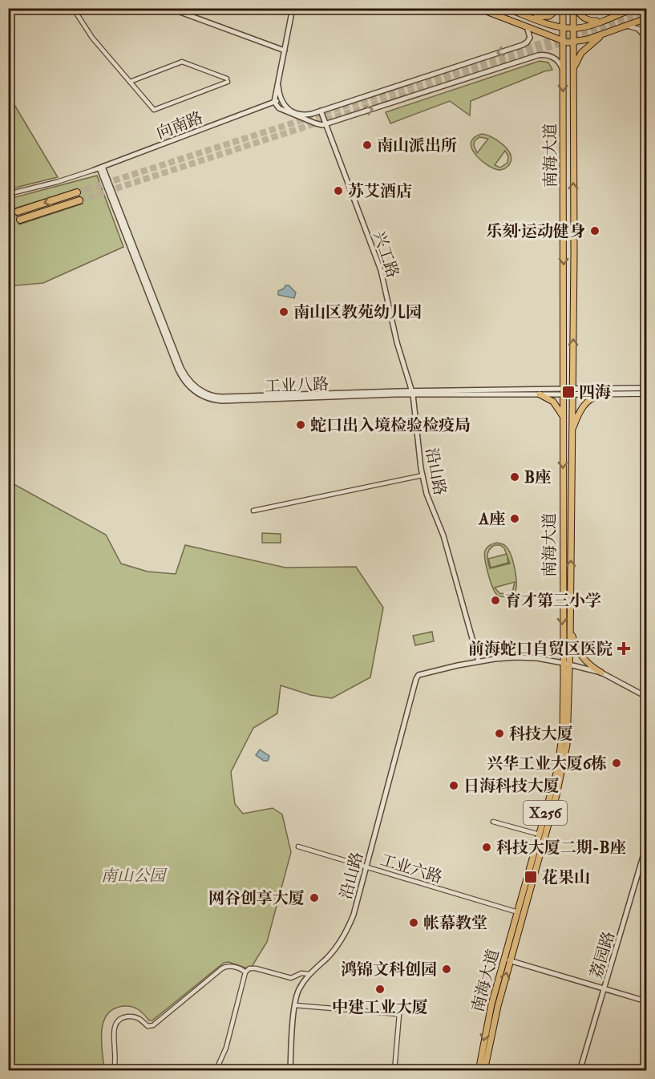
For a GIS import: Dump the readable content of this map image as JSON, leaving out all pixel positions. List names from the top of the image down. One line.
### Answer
{"streets":{"main road":["南海大道","工业八路","X256"],"street":["向南路","兴工路","沿山路","工业六路","荔园路"]},"crossings":[["向南路","工业八路"],["南海大道","工业八路"],["南海大道","工业六路"],["兴工路","工业八路"],["兴工路","沿山路"],["工业八路","沿山路"],["沿山路","工业六路"]],"parks":["南山公园"],"places":{"other":["南山派出所","苏艾酒店","乐刻·运动健身","南山区教苑幼儿园","蛇口出入境检验检疫局","B座","A座","育才第三小学","科技大厦","兴华工业大厦6栋","日海科技大厦","科技大厦二期-B座","网谷创享大厦","帐幕教堂","鸿锦文科创园","中建工业大厦"],"transit":["四海","花果山"],"health":["前海蛇口自贸区医院"]}}
